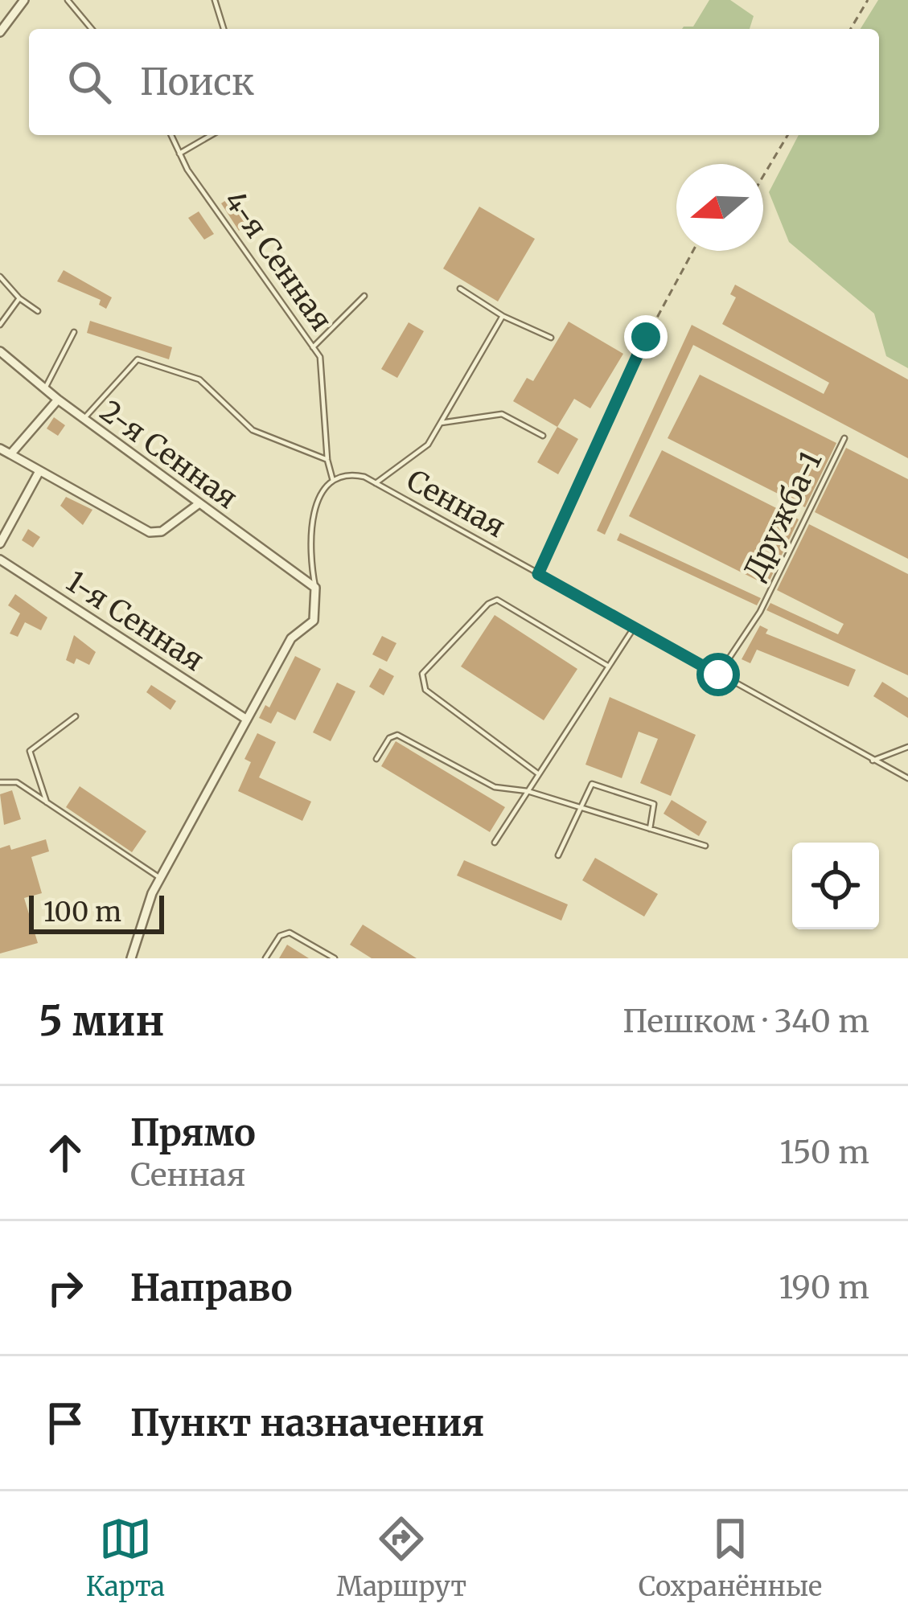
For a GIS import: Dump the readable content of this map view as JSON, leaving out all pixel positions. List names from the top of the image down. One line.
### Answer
{"streets":{"street":["2-я Сенная","1-я Сенная"],"lane":["4-я Сенная","Сенная","Дружба-1"]},"crossings":[["4-я Сенная","Сенная"],["Сенная","Дружба-1"]],"scale_bar":"100 m","north":"left","page":{"search":"Поиск","scale":"100 m","heading":["5 мин","Пешком · 340 m"],"list":[["Прямо","Сенная","150 m"],["Направо","190 m"],"Пункт назначения"],"nav":["Карта","Маршрут","Сохранённые"]}}
